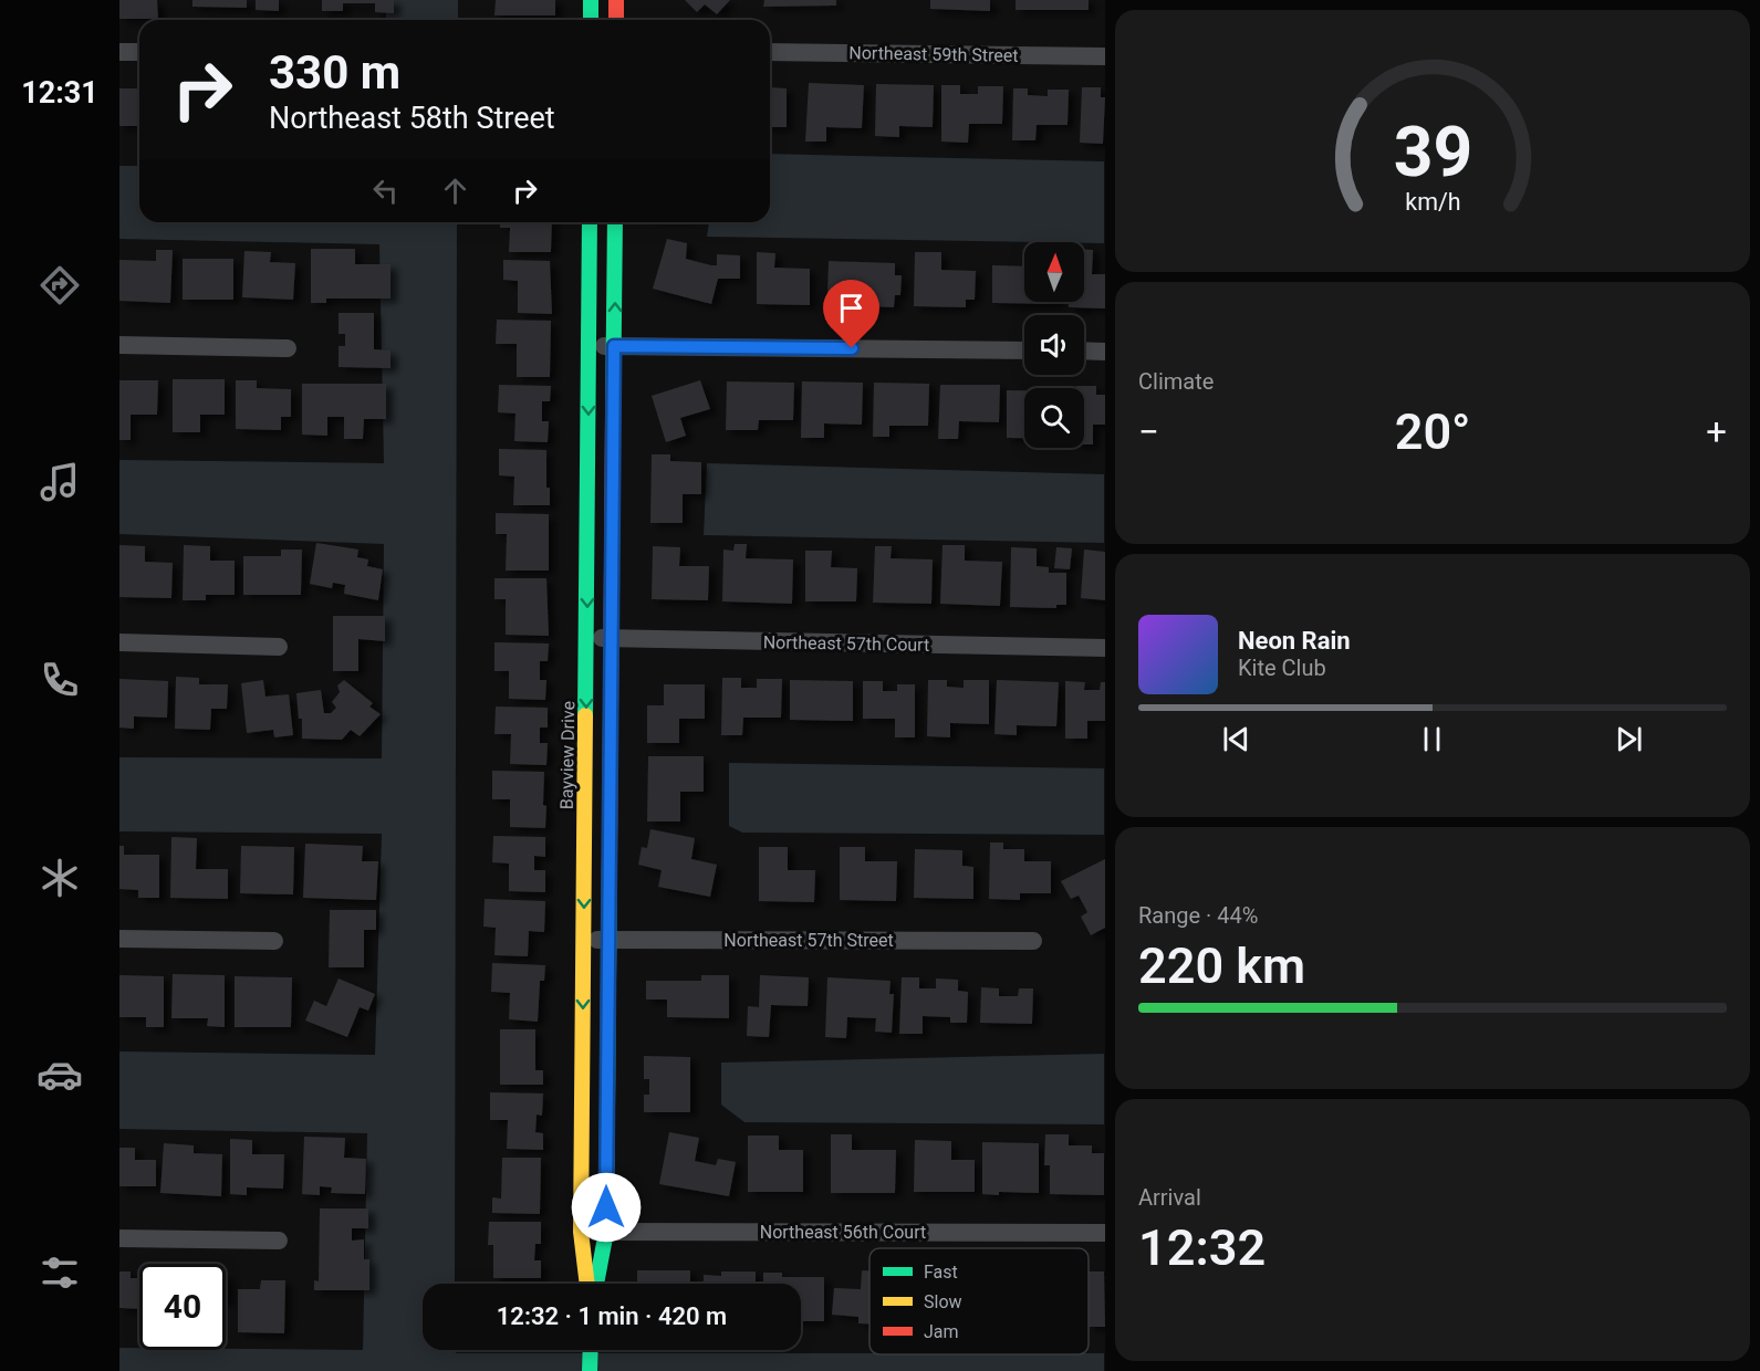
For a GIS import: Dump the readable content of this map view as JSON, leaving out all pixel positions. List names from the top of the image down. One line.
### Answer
{"streets":{"street":["Northeast 59th Street","Northeast 57th Court","Bayview Drive","Northeast 57th Street","Northeast 56th Court"]},"crossings":[["Northeast 57th Court","Bayview Drive"],["Bayview Drive","Northeast 57th Street"],["Bayview Drive","Northeast 56th Court"]],"legend":["Fast","Slow","Jam"],"north":"top","page":{"tabs":"12:31","turn":["330 m","Northeast 58th Street"],"tile":["Climate",["Range · 44%","220 km"],["Arrival","12:32"]],"heat":["−","20°","+"],"song":["Neon Rain","Kite Club"],"limit":"40","trip":"12:32 · 1 min · 420 m","gauge":["39","km/h"]}}
